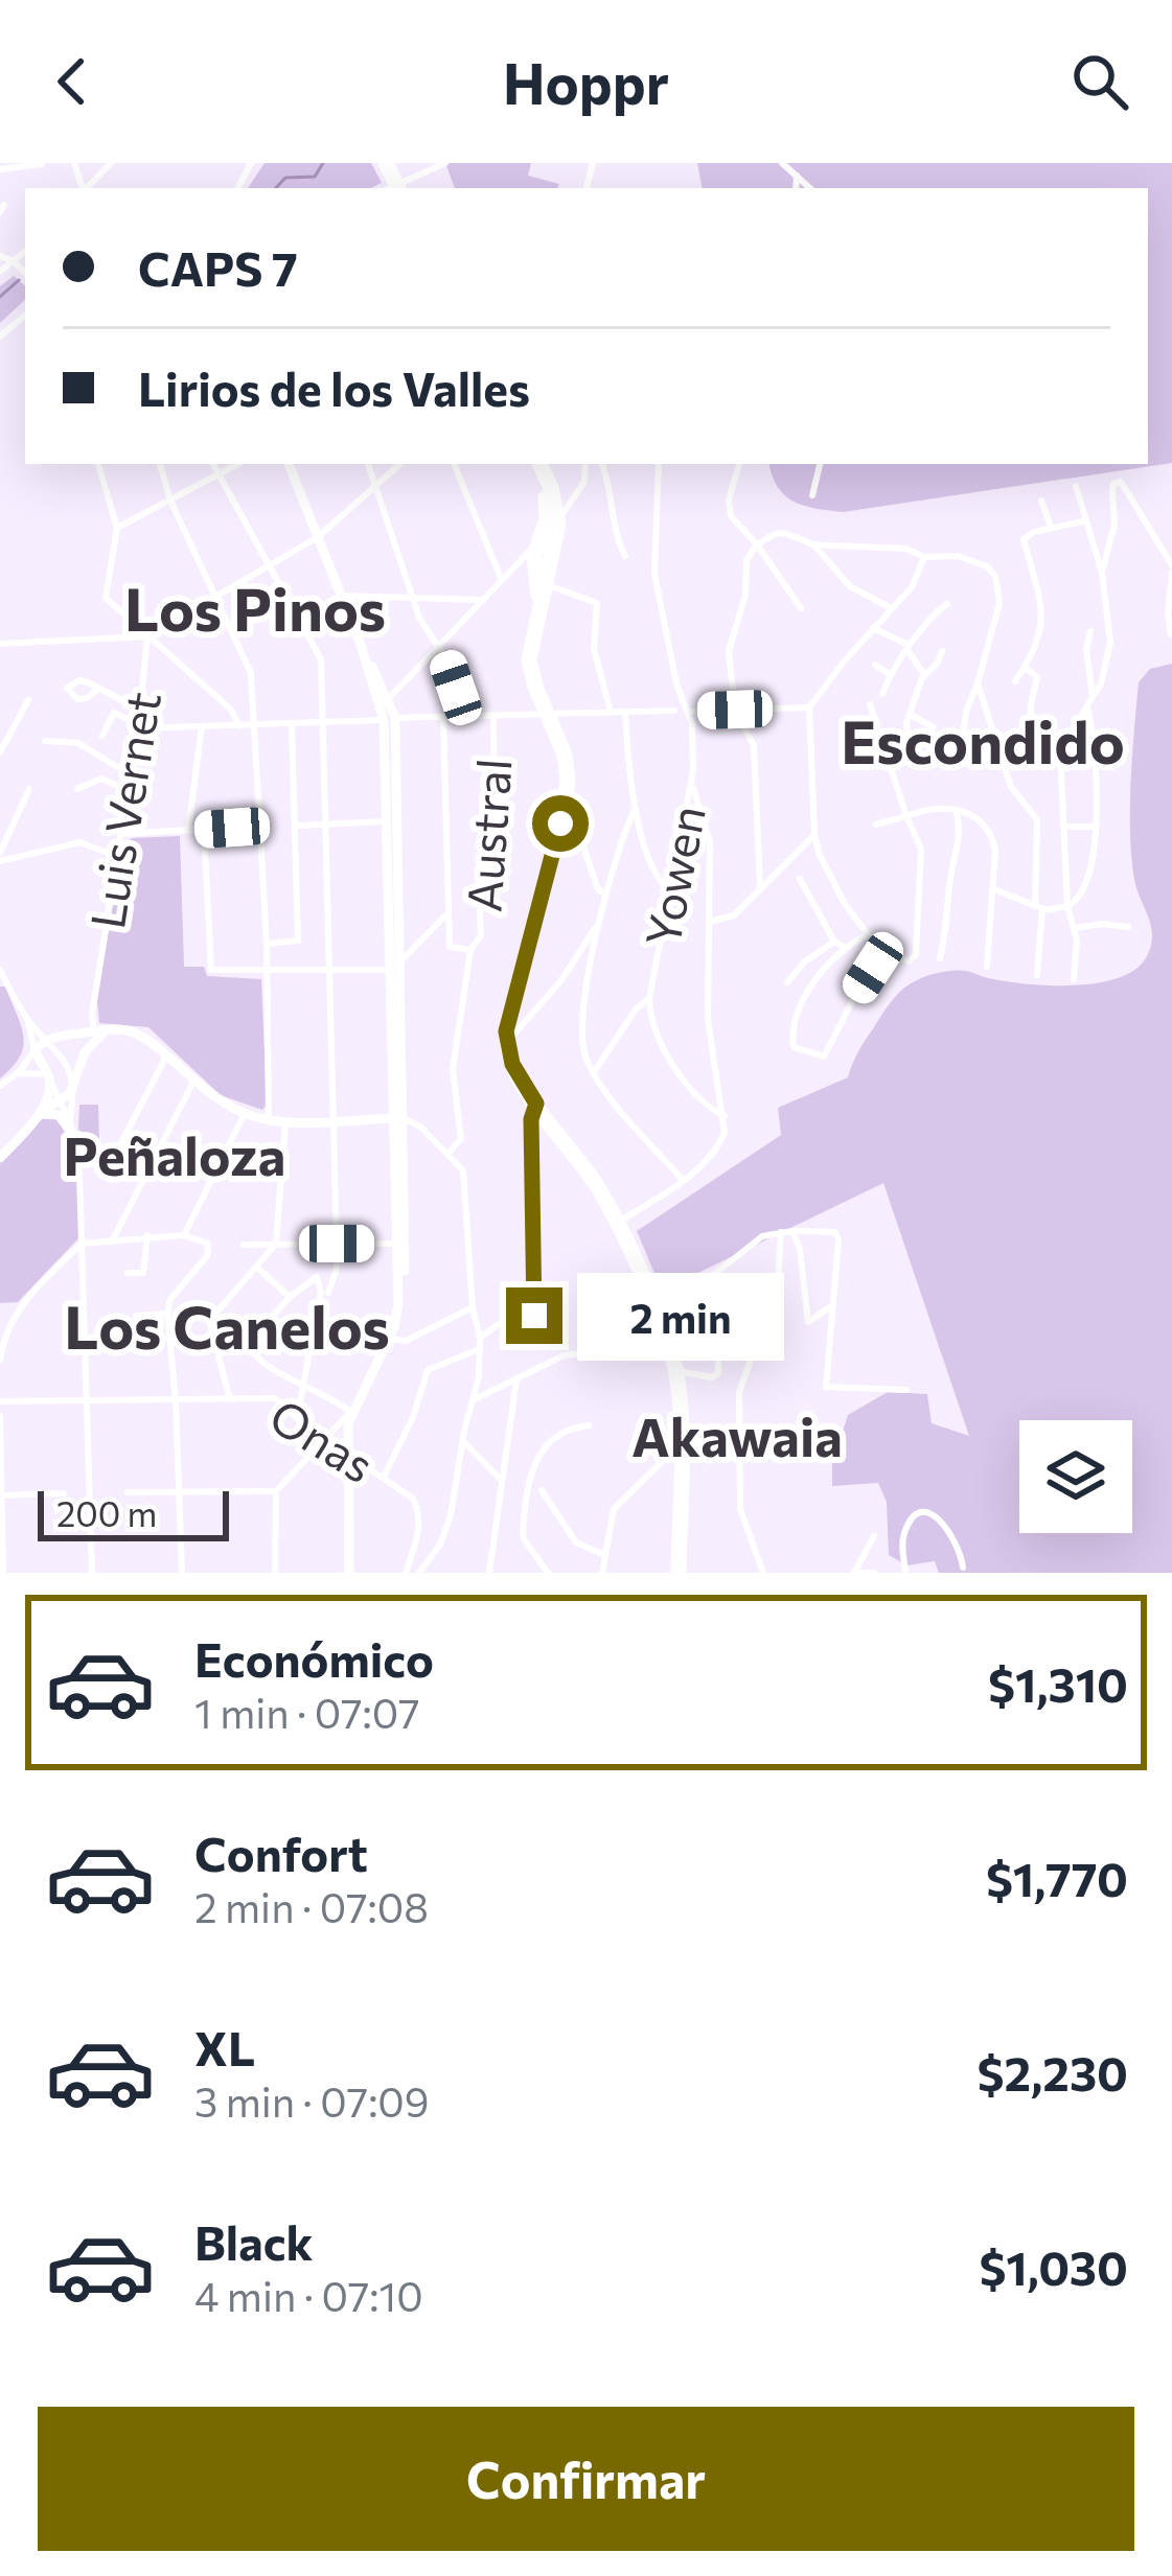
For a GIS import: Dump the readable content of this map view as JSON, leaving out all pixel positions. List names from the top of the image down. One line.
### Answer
{"streets":{"street":["Luis Vernet","Austral","Yowen","Onas"]},"districts":["Los Pinos","Escondido","Peñaloza","Los Canelos","Akawaia"],"scale_bar":"200 m","page":{"header":"Hoppr","banner":["CAPS 7","Lirios de los Valles"],"bubble":"2 min","scale":"200 m","list":[{"name":"Económico","note":"1 min · 07:07","value":"$1,310"},{"name":"Confort","note":"2 min · 07:08","value":"$1,770"},{"name":"XL","note":"3 min · 07:09","value":"$2,230"},{"name":"Black","note":"4 min · 07:10","value":"$1,030"}],"buttons":"Confirmar"}}
